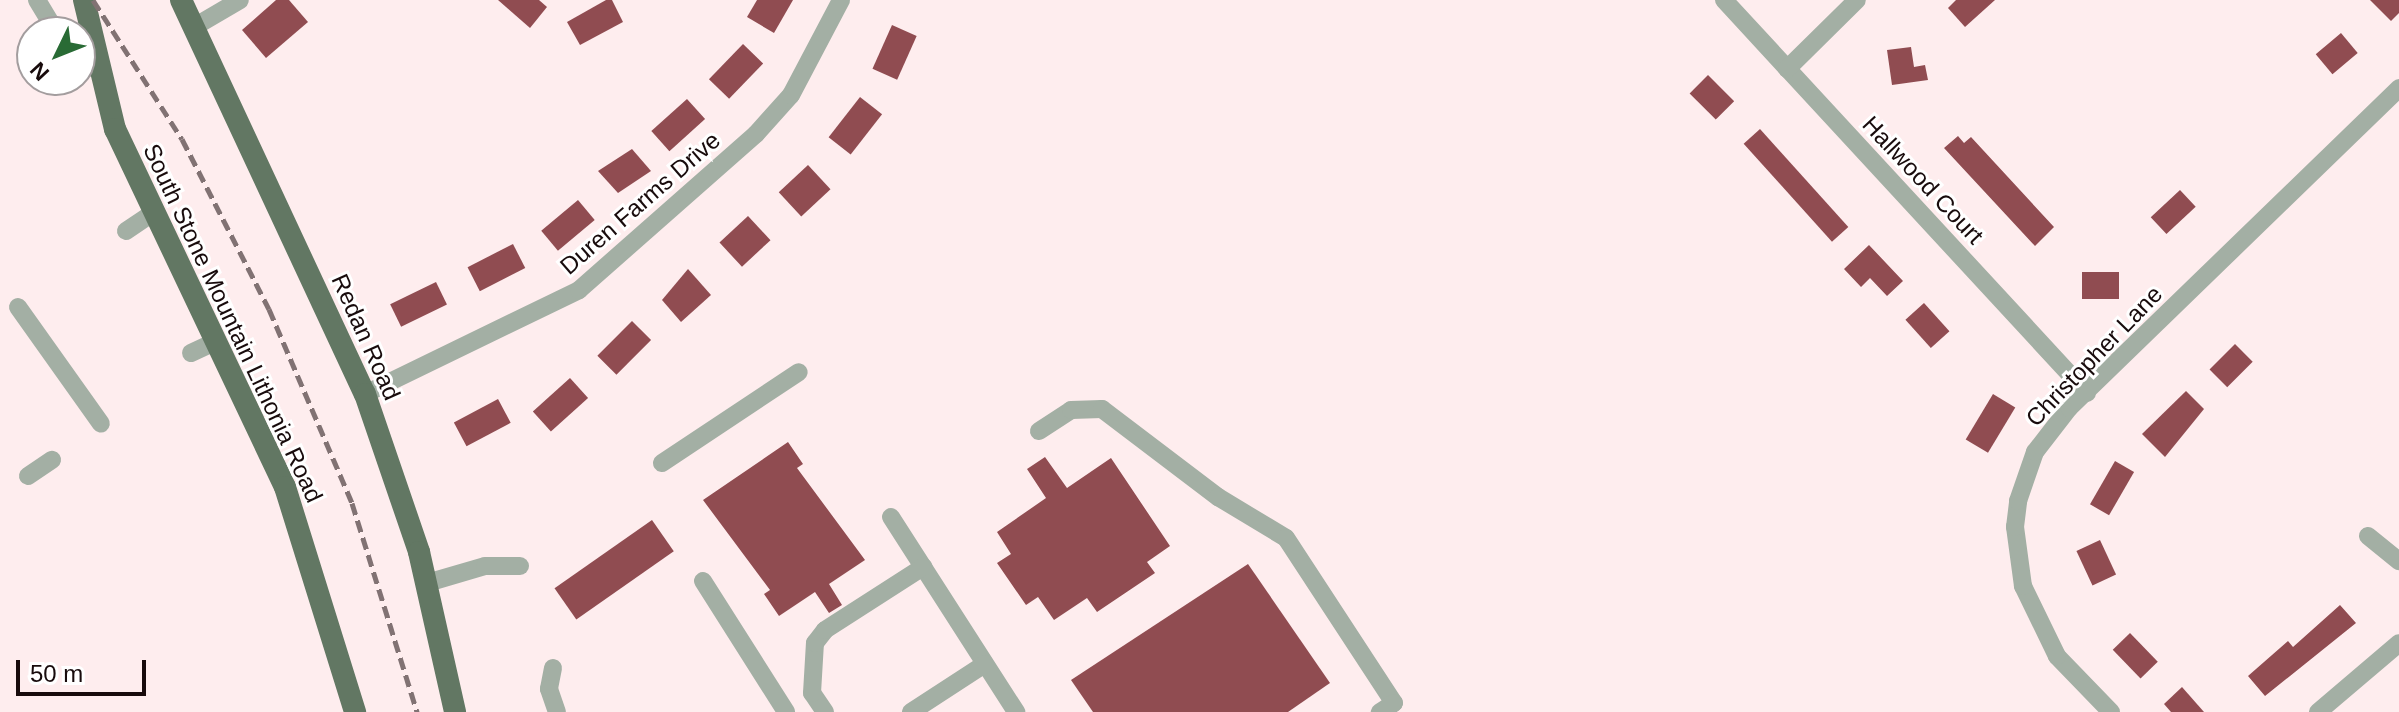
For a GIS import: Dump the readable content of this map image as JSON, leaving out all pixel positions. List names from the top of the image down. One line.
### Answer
{"streets":{"main road":["South Stone Mountain Lithonia Road","Redan Road"],"street":["Hallwood Court","Duren Farms Drive","Christopher Lane"]},"crossings":[["Hallwood Court","Christopher Lane"],["Duren Farms Drive","Redan Road"]],"scale_bar":"50 m","north":"bottom left"}
